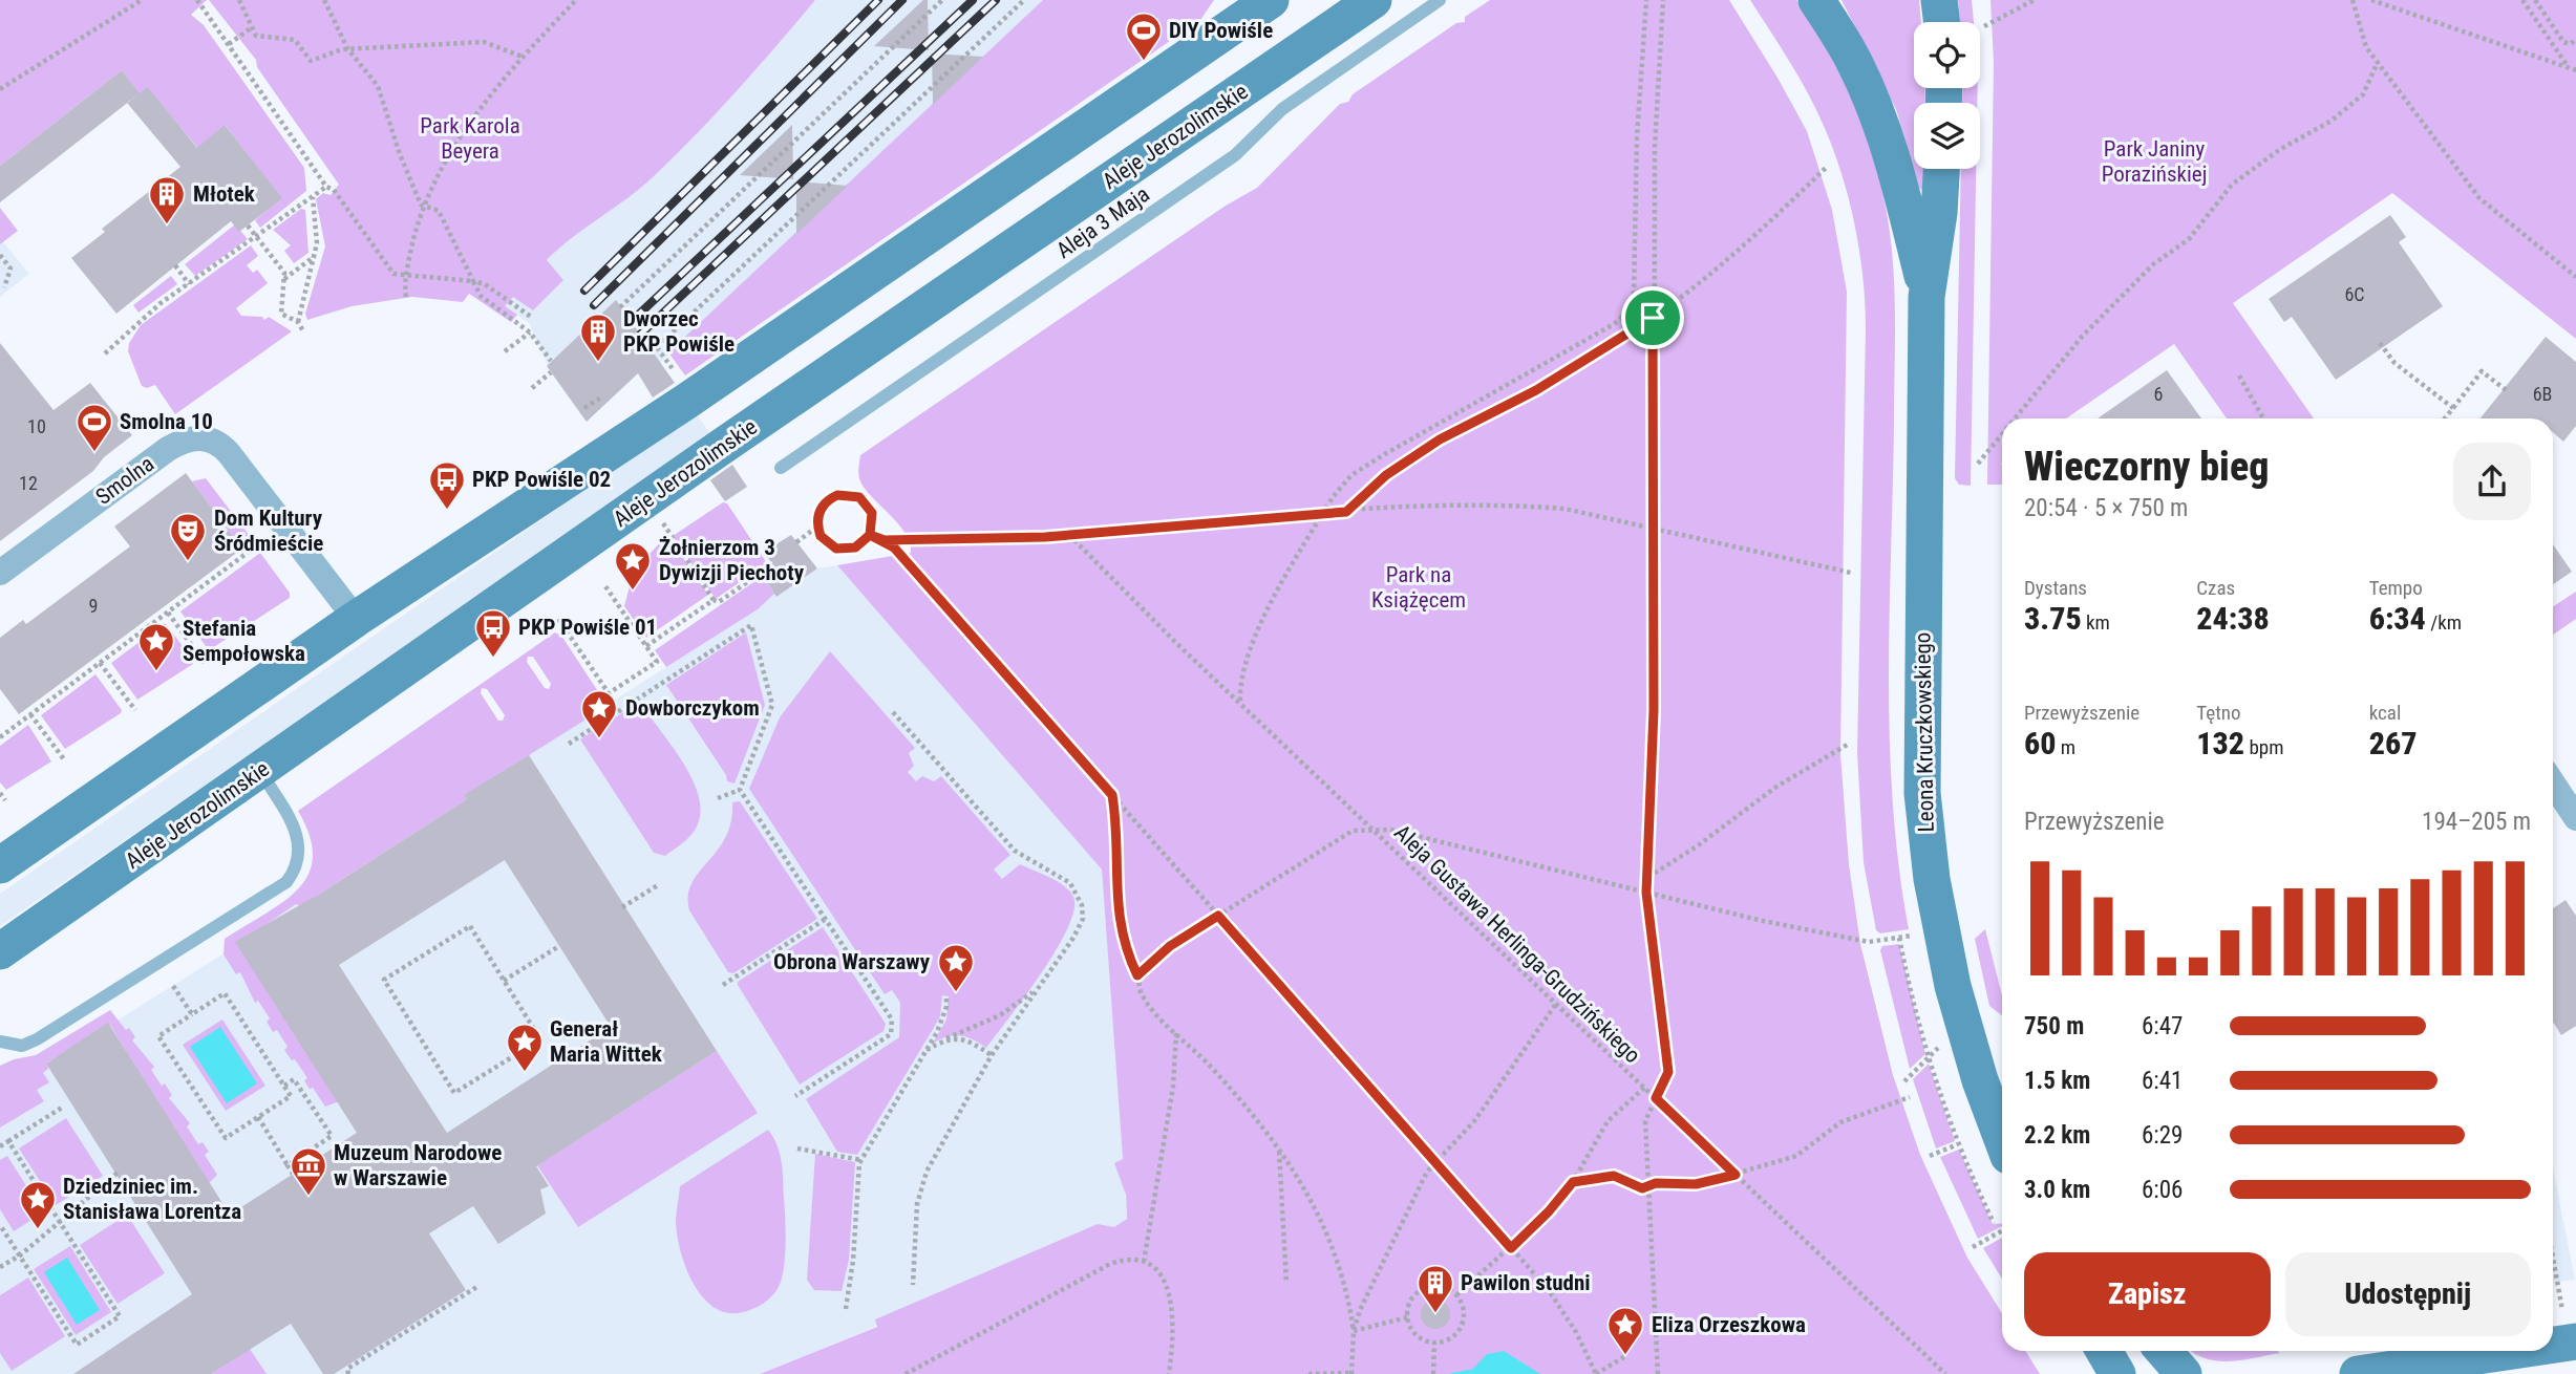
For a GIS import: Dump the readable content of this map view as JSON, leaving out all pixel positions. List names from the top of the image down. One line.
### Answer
{"streets":{"main road":["Aleje Jerozolimskie","Leona Kruczkowskiego"],"street":["Smolna"],"lane":["Aleja 3 Maja"],"path":["Aleja Gustawa Herlinga-Grudzińskiego"]},"parks":["Park Karola Beyera","Park Janiny Porazińskiej","Park na Książęcem"],"places":{"sports":["DIY Powiśle","Smolna 10"],"building":["Młotek","Dworzec PKP Powiśle","Pawilon studni"],"bus stop":["PKP Powiśle 02","PKP Powiśle 01"],"theatre":["Dom Kultury Śródmieście"],"place":["Żołnierzom 3 Dywizji Piechoty","Stefania Sempołowska","Dowborczykom","Obrona Warszawy","Generał Maria Wittek","Dziedziniec im. Stanisława Lorentza","Eliza Orzeszkowa"],"museum":["Muzeum Narodowe w Warszawie"]},"house_numbers":["6C","6","6B","10","12","9"],"page":{"heading":["Wieczorny bieg","20:54 · 5 × 750 m"],"stats":[["Dystans","3.75 km"],["Czas","24:38"],["Tempo","6:34 /km"],["Przewyższenie","60 m"],["Tętno","132 bpm"],["kcal","267"]],"chart":["Przewyższenie","194–205 m"],"list":[{"name":"750 m","note":"6:47"},{"name":"1.5 km","note":"6:41"},{"name":"2.2 km","note":"6:29"},{"name":"3.0 km","note":"6:06"}],"buttons":["Zapisz","Udostępnij"]}}
